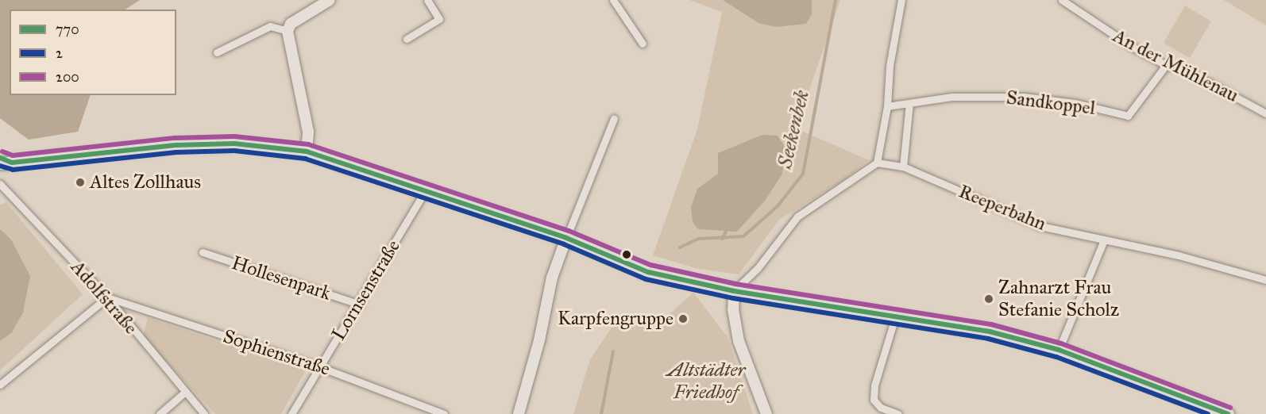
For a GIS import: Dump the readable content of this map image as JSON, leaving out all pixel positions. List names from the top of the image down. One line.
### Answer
{"streets":{"street":["An der Mühlenau","Sandkoppel","Reeperbahn","Hollesenpark","Lornsenstraße","Adolfstraße","Sophienstraße"]},"crossings":[["An der Mühlenau","Sandkoppel"],["Hollesenpark","Lornsenstraße"],["Lornsenstraße","Sophienstraße"],["Adolfstraße","Sophienstraße"]],"water":["Seekenbek"],"parks":["Altstädter Friedhof"],"places":["Altes Zollhaus","Zahnarzt Frau Stefanie Scholz","Karpfengruppe"],"lines":["transit line 200","transit line 770","transit line 2"],"legend":["770","2","200"]}
